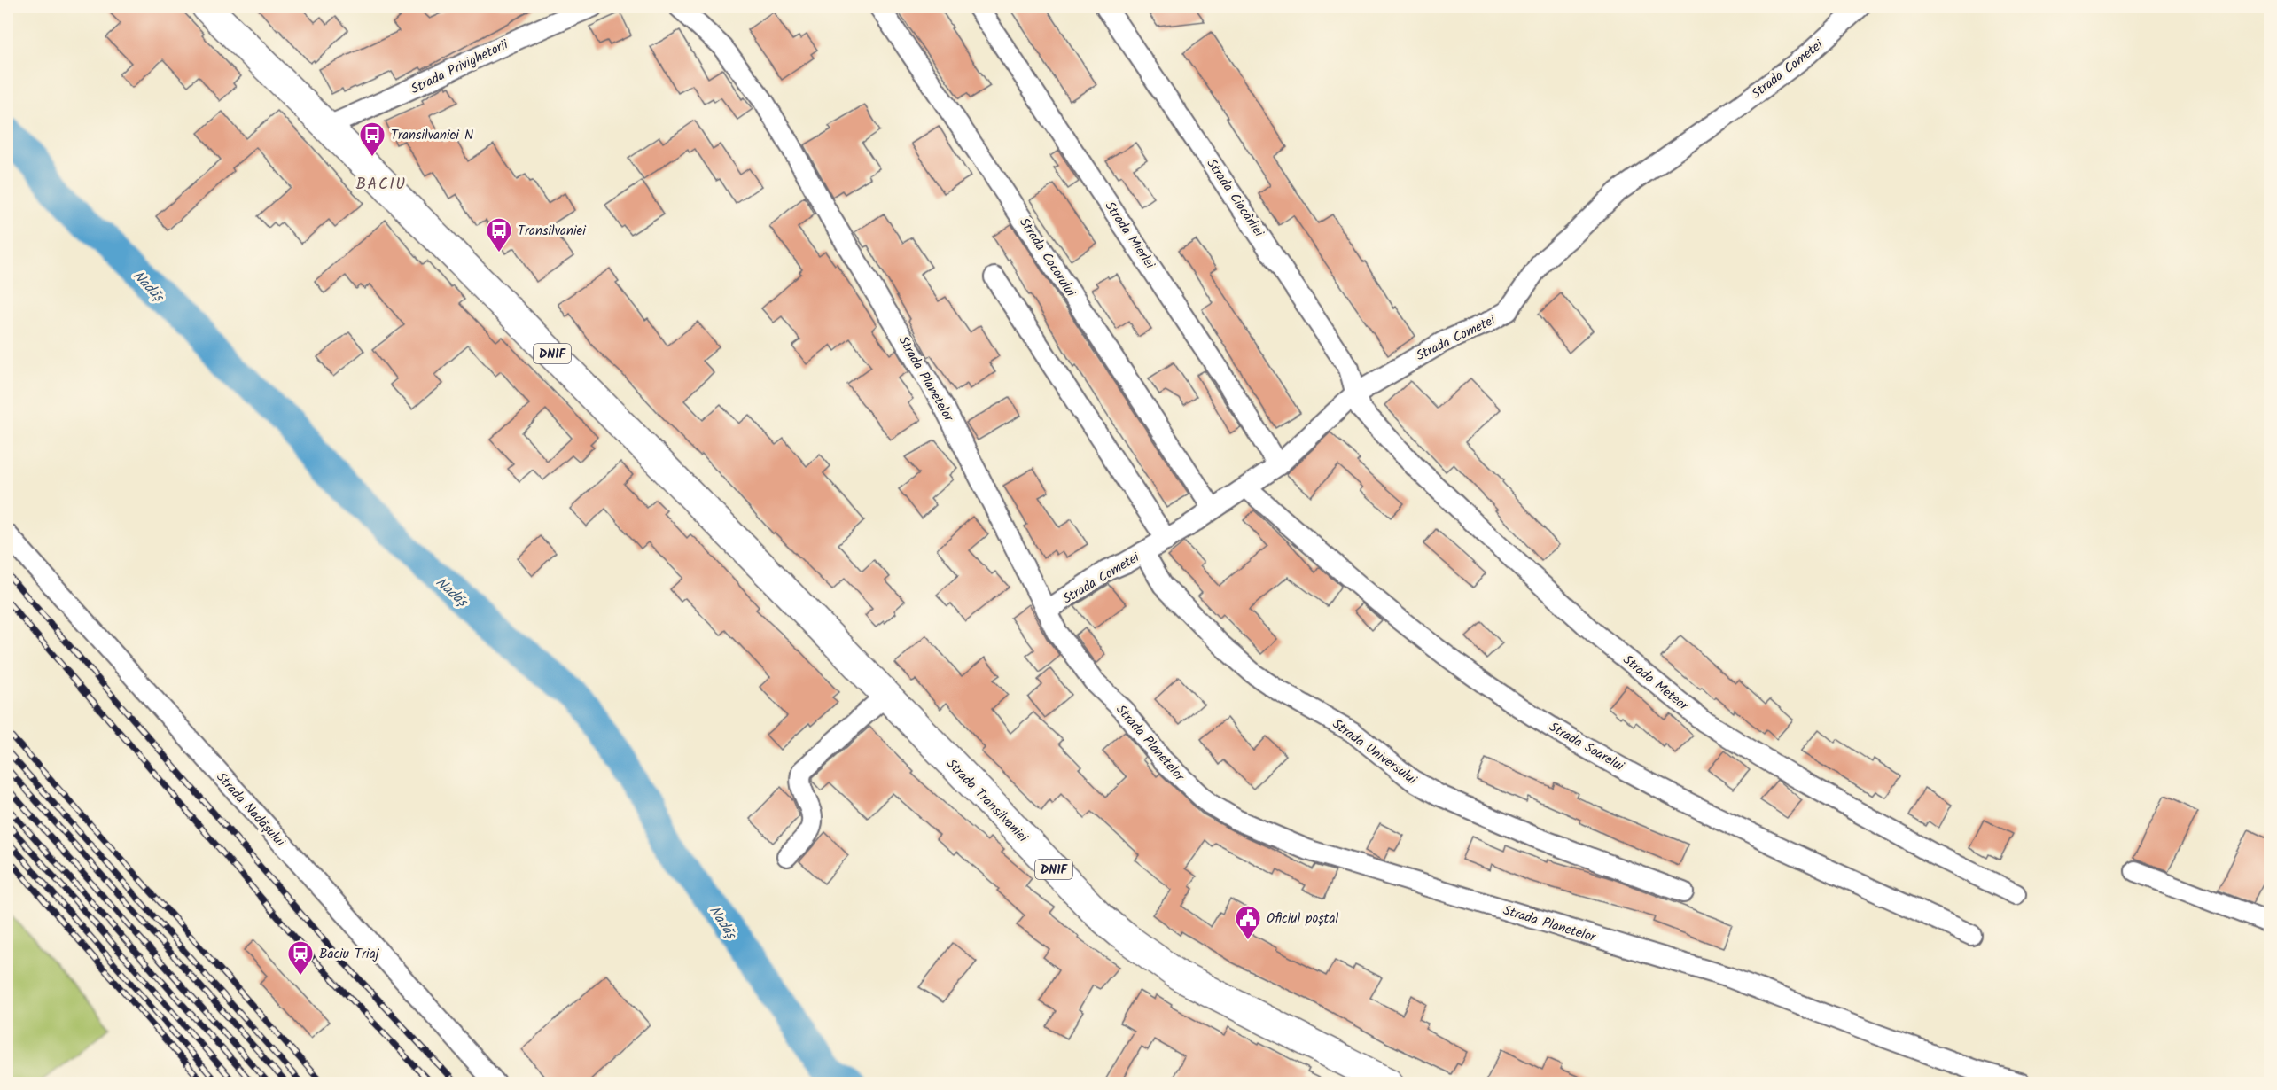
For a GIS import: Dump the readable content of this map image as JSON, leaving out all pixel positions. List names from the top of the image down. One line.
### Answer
{"streets":{"main road":["DN1F","Strada Transilvaniei"],"street":["Strada Privighetorii","Strada Cometei","Strada Ciocârliei","Strada Mierlei","Strada Cocorului","Strada Planetelor","Strada Meteor","Strada Soarelui","Strada Universului","Strada Nadășului"]},"crossings":[["Strada Privighetorii","DN1F"],["Strada Privighetorii","Strada Transilvaniei"],["Strada Cometei","Strada Ciocârliei"],["Strada Cometei","Strada Mierlei"],["Strada Cometei","Strada Cocorului"],["Strada Cometei","Strada Planetelor"],["Strada Cometei","Strada Meteor"],["Strada Cometei","Strada Soarelui"],["Strada Cometei","Strada Universului"],["Strada Ciocârliei","Strada Meteor"],["DN1F","Strada Transilvaniei"]],"districts":["BACIU"],"water":["Nadăș"],"places":{"bus stop":["Transilvaniei N","Transilvaniei"],"public building":["Oficiul poștal"],"station":["Baciu Triaj"]}}
